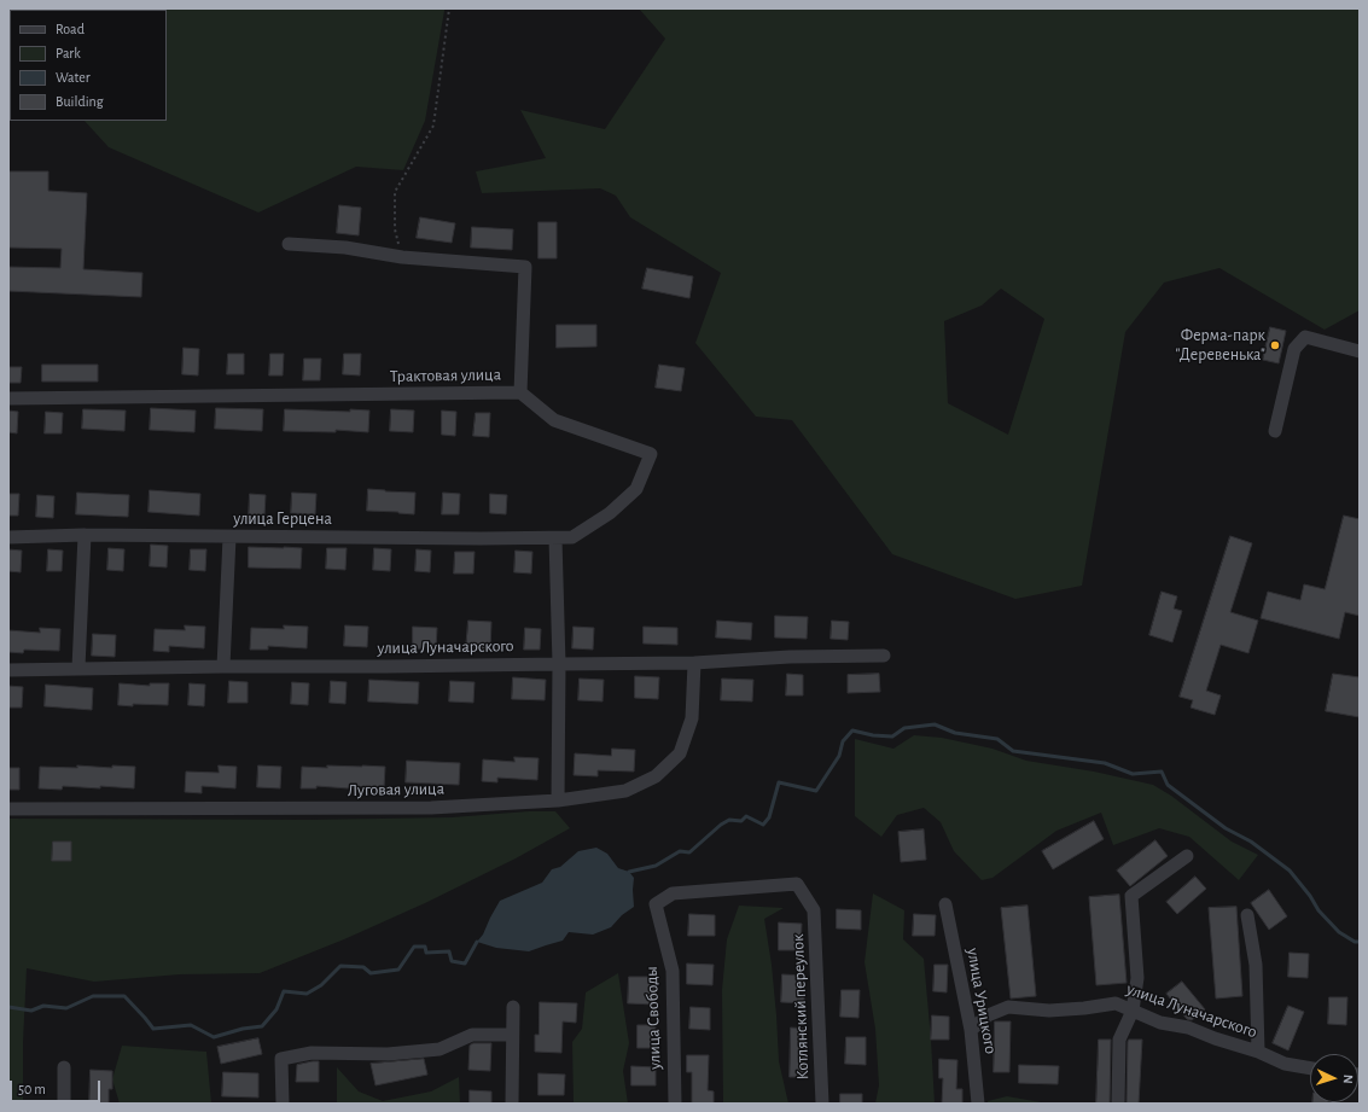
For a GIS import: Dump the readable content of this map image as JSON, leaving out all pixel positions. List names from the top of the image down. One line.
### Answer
{"streets":{"street":["Трактовая улица","улица Герцена","улица Луначарского","Луговая улица","улица Урицкого","Котлянский переулок","улица Свободы"]},"crossings":[["Трактовая улица","улица Герцена"],["улица Луначарского","Луговая улица"],["улица Луначарского","улица Урицкого"],["Котлянский переулок","улица Свободы"]],"places":["Ферма-парк \"Деревенька\""],"legend":["Road","Park","Water","Building"],"scale_bar":"50 m","north":"right"}
